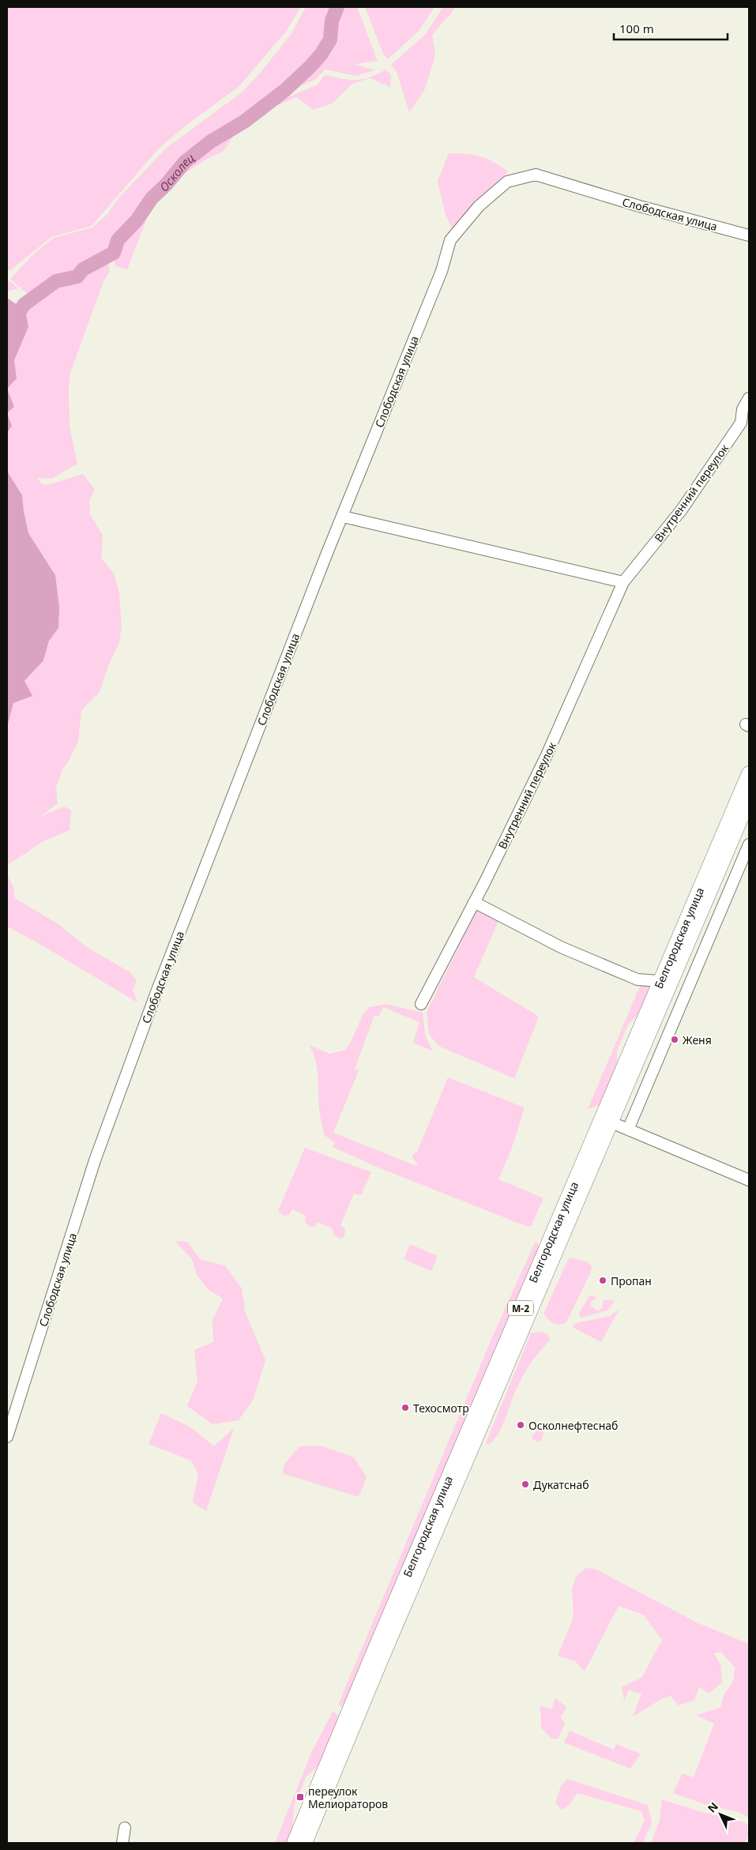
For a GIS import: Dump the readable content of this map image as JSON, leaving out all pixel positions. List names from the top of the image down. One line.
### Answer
{"streets":{"main road":["Белгородская улица","М-2"],"street":["Слободская улица","Внутренний переулок"]},"water":["Осколец"],"places":{"other":["Женя","Пропан","Техосмотр","Осколнефтеснаб","Дукатснаб"],"transit":["переулок Мелиораторов"]},"scale_bar":"100 m","north":"top left"}
